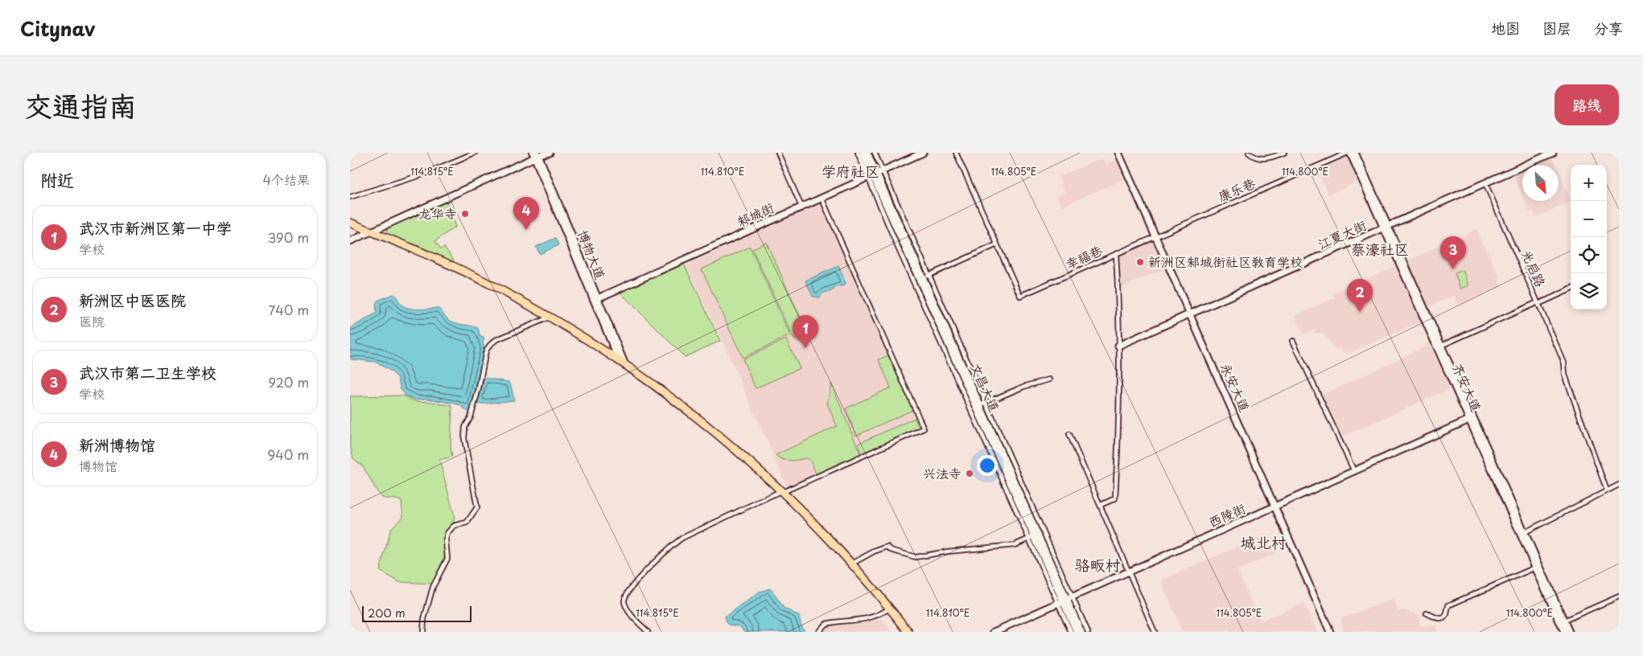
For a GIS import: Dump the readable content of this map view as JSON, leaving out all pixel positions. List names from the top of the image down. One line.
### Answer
{"streets":{"main road":["邾城街","江夏大街","博物大道","文昌大道","永安大道","齐安大道","西陵街"],"street":["康乐巷","幸福巷","光启路"]},"crossings":[["康乐巷","幸福巷"],["康乐巷","永安大道"],["康乐巷","齐安大道"],["邾城街","博物大道"],["邾城街","文昌大道"],["江夏大街","光启路"],["江夏大街","永安大道"],["江夏大街","齐安大道"],["幸福巷","永安大道"],["文昌大道","西陵街"],["永安大道","西陵街"],["齐安大道","西陵街"]],"districts":["学府社区","蔡濠社区","城北村","骆畈村"],"places":["龙华寺","新洲区邾城街社区教育学校","兴法寺"],"scale_bar":"200 m","north":"bottom right","page":{"header":"Citynav","nav":["地图","图层","分享"],"title":"交通指南","buttons":"路线","heading":["附近","4个结果"],"map_buttons":["+","−"],"pins":["4","3","2","1"],"list":[{"mark":"1","name":"武汉市新洲区第一中学","note":"学校","value":"390 m"},{"mark":"2","name":"新洲区中医医院","note":"医院","value":"740 m"},{"mark":"3","name":"武汉市第二卫生学校","note":"学校","value":"920 m"},{"mark":"4","name":"新洲博物馆","note":"博物馆","value":"940 m"}],"scale":"200 m"},"coordinates":["114.815°E","114.810°E","114.805°E","114.800°E"]}
